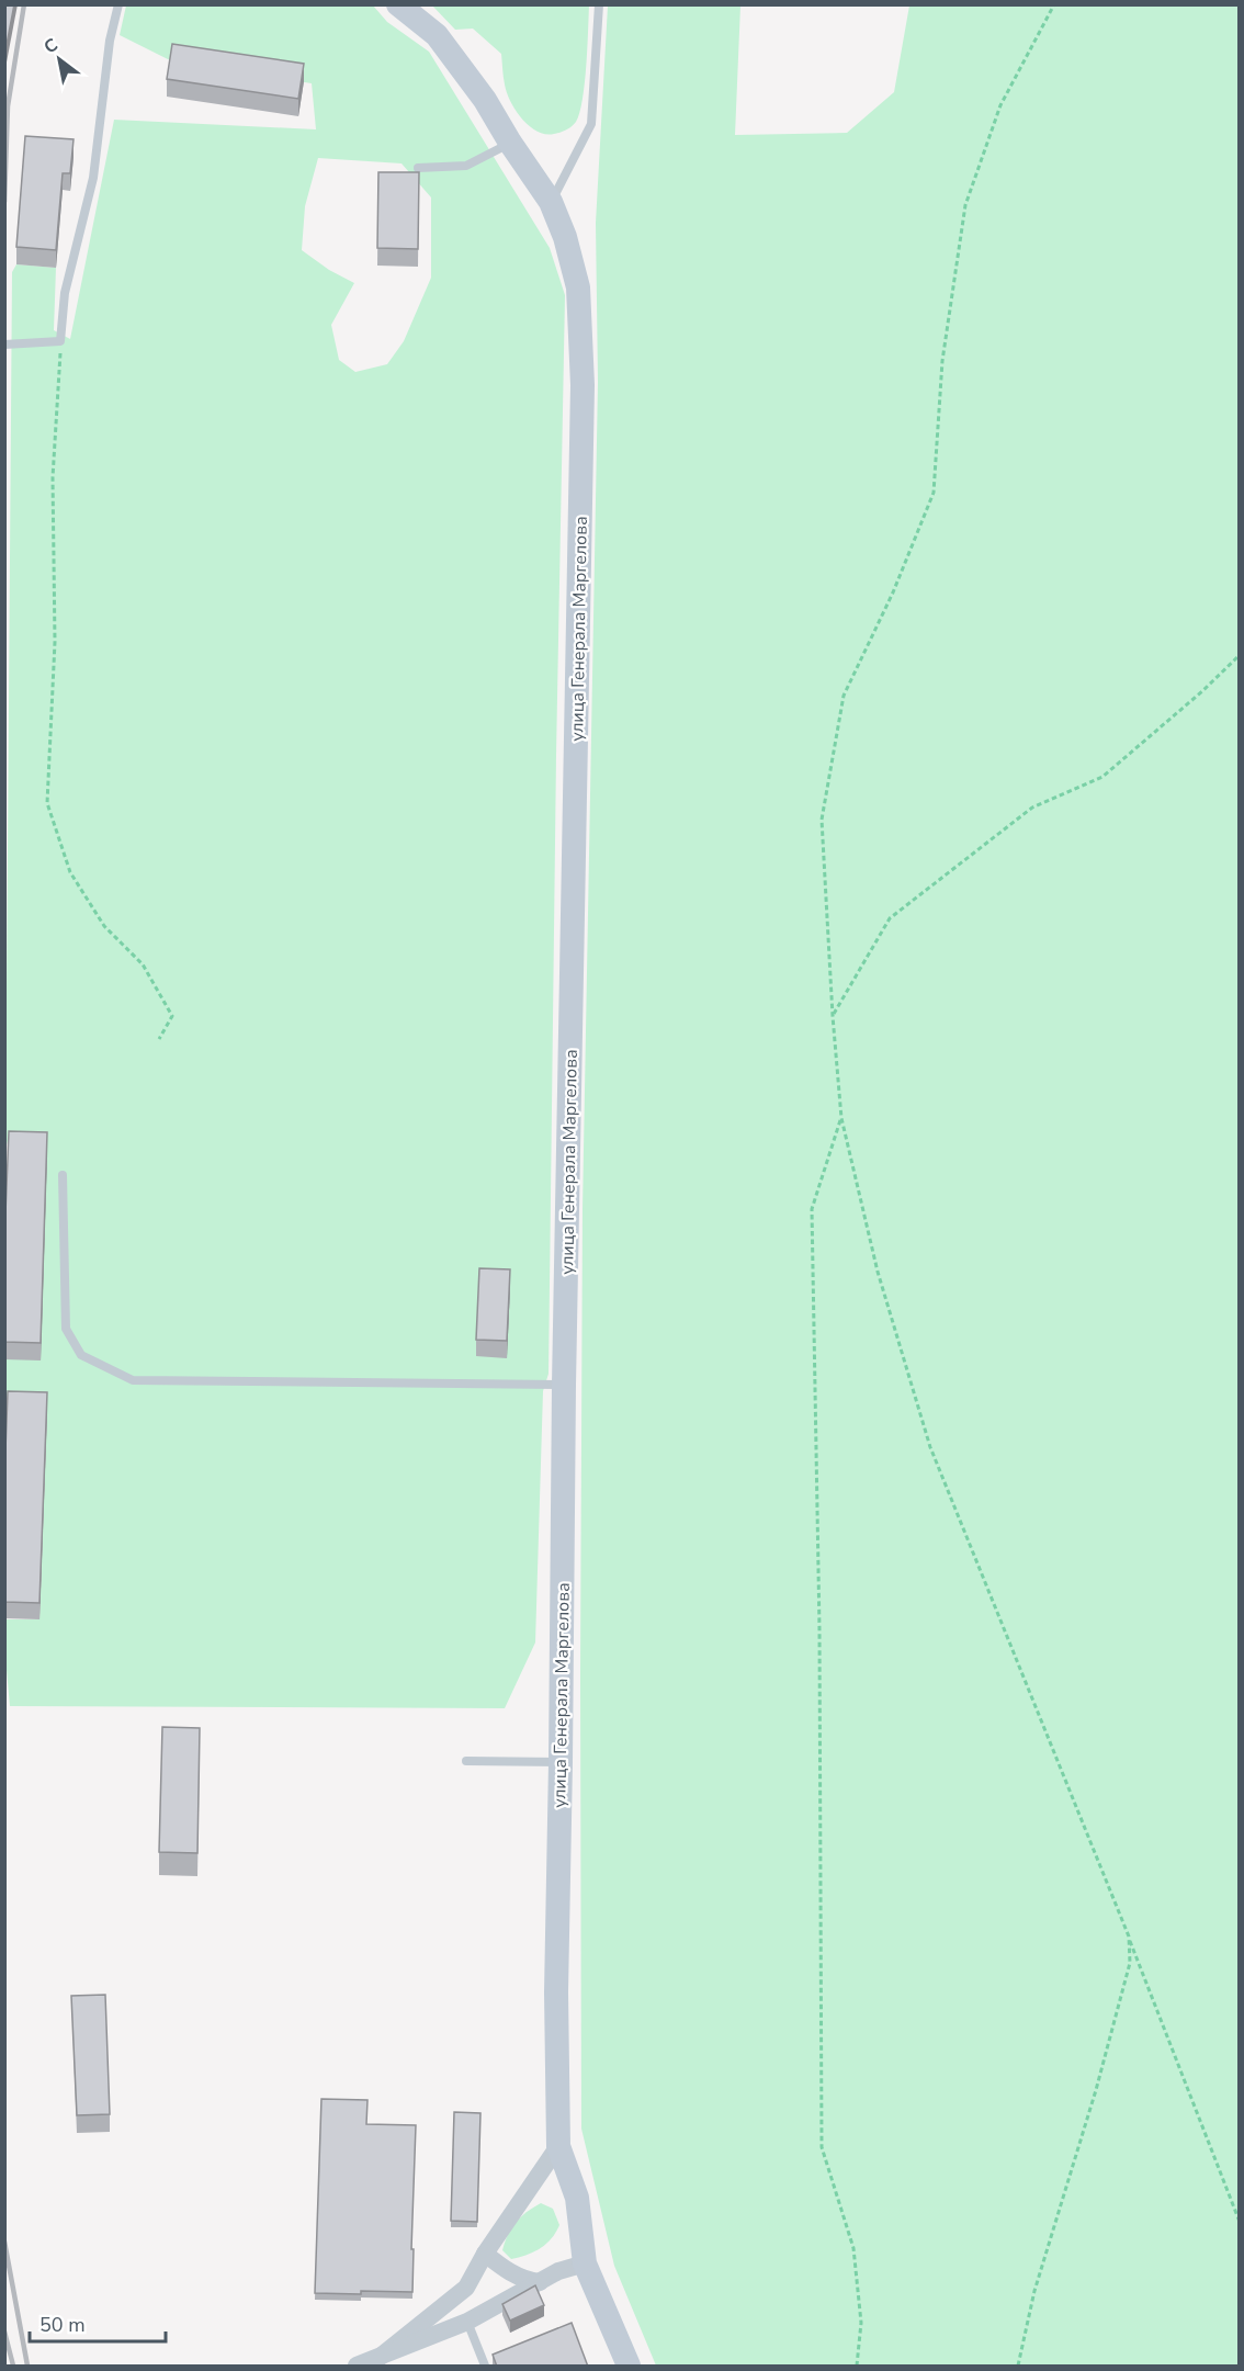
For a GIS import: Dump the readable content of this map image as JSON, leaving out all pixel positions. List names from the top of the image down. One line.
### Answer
{"streets":{"main road":["улица Генерала Маргелова"]},"scale_bar":"50 m","north":"top left"}
